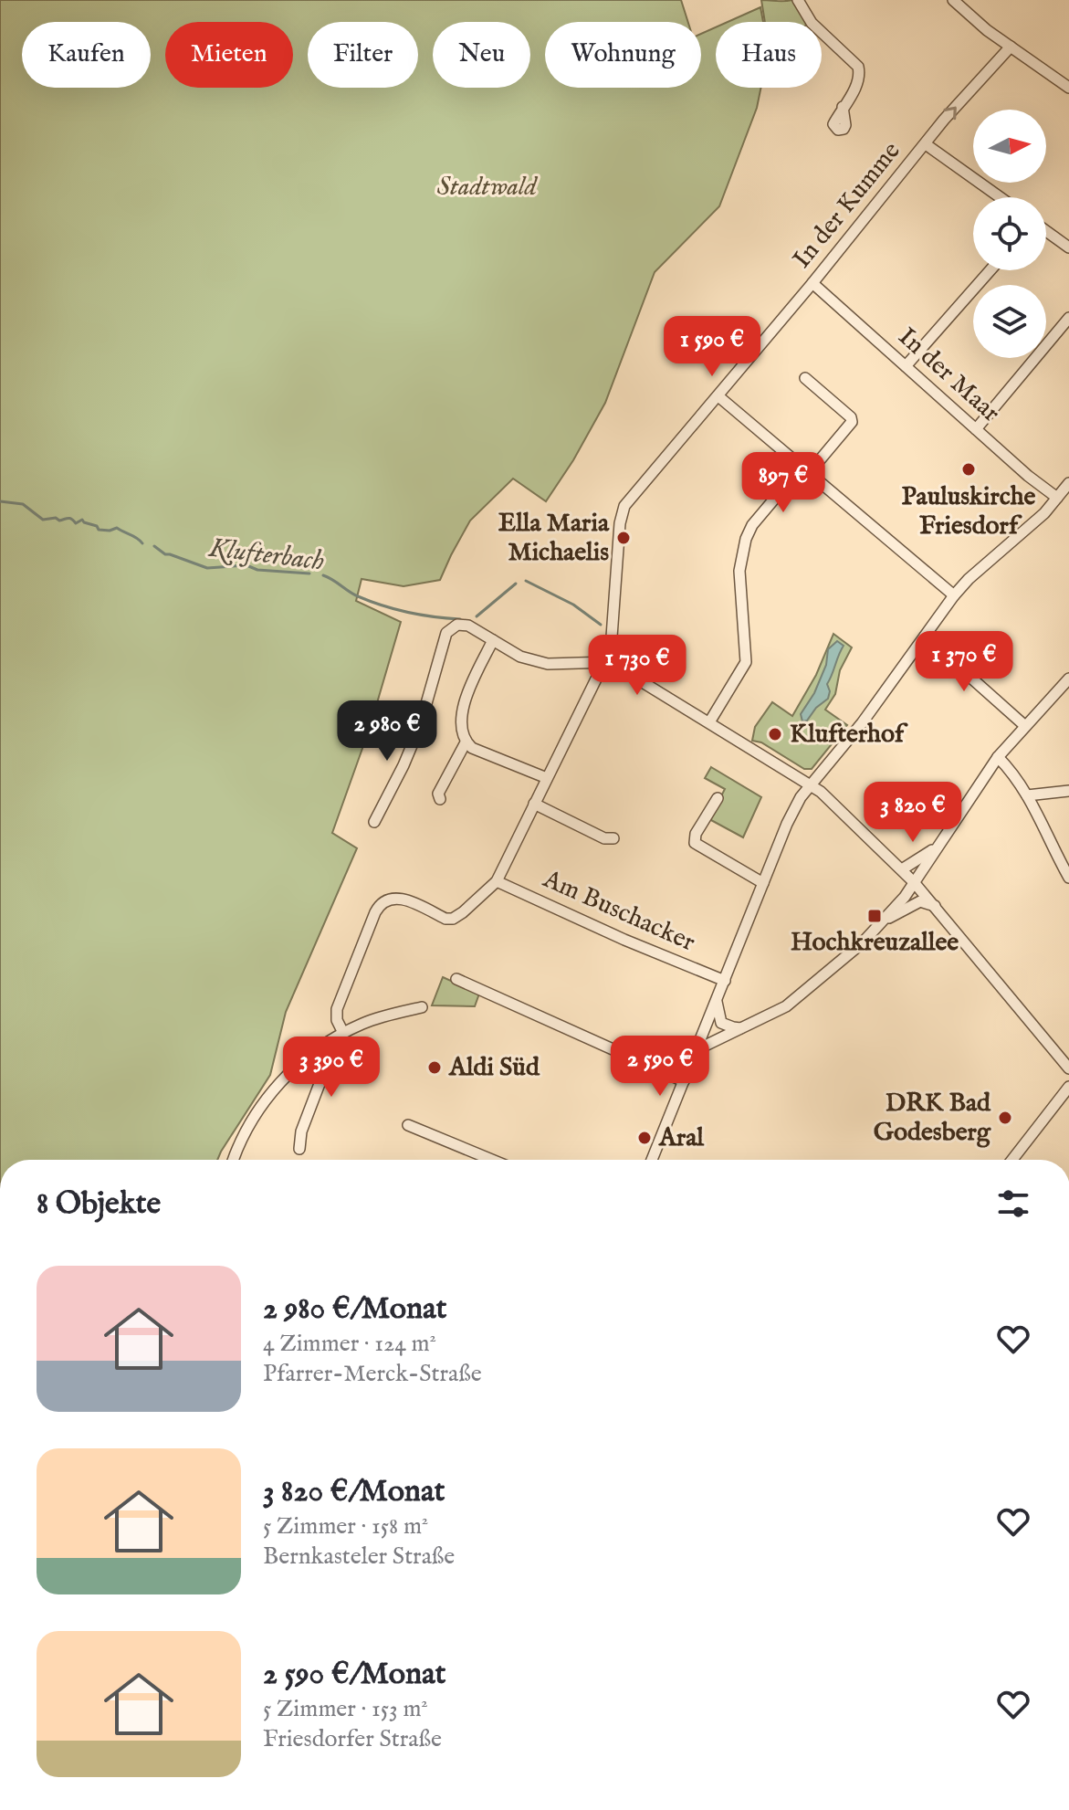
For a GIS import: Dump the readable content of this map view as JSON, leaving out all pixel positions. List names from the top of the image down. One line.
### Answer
{"streets":{"street":["In der Kumme","In der Maar","Am Buschacker"]},"crossings":[["In der Kumme","In der Maar"],["In der Kumme","Am Buschacker"]],"water":["Klufterbach"],"parks":["Stadtwald"],"places":{"other":["Pauluskirche Friesdorf","Ella Maria Michaelis","Klufterhof","Aldi Süd","DRK Bad Godesberg","Aral"],"transit":["Hochkreuzallee"]},"north":"right","page":{"chip":["Kaufen","Mieten","Filter","Neu","Wohnung","Haus"],"price":["1 590 €","897 €","1 370 €","1 730 €","2 980 €","3 820 €","2 590 €","3 390 €"],"heading":"8 Objekte","list":[{"name":"2 980 €/Monat","note":"4 Zimmer · 124 m² · Pfarrer-Merck-Straße"},{"name":"3 820 €/Monat","note":"5 Zimmer · 158 m² · Bernkasteler Straße"},{"name":"2 590 €/Monat","note":"5 Zimmer · 153 m² · Friesdorfer Straße"}]}}
